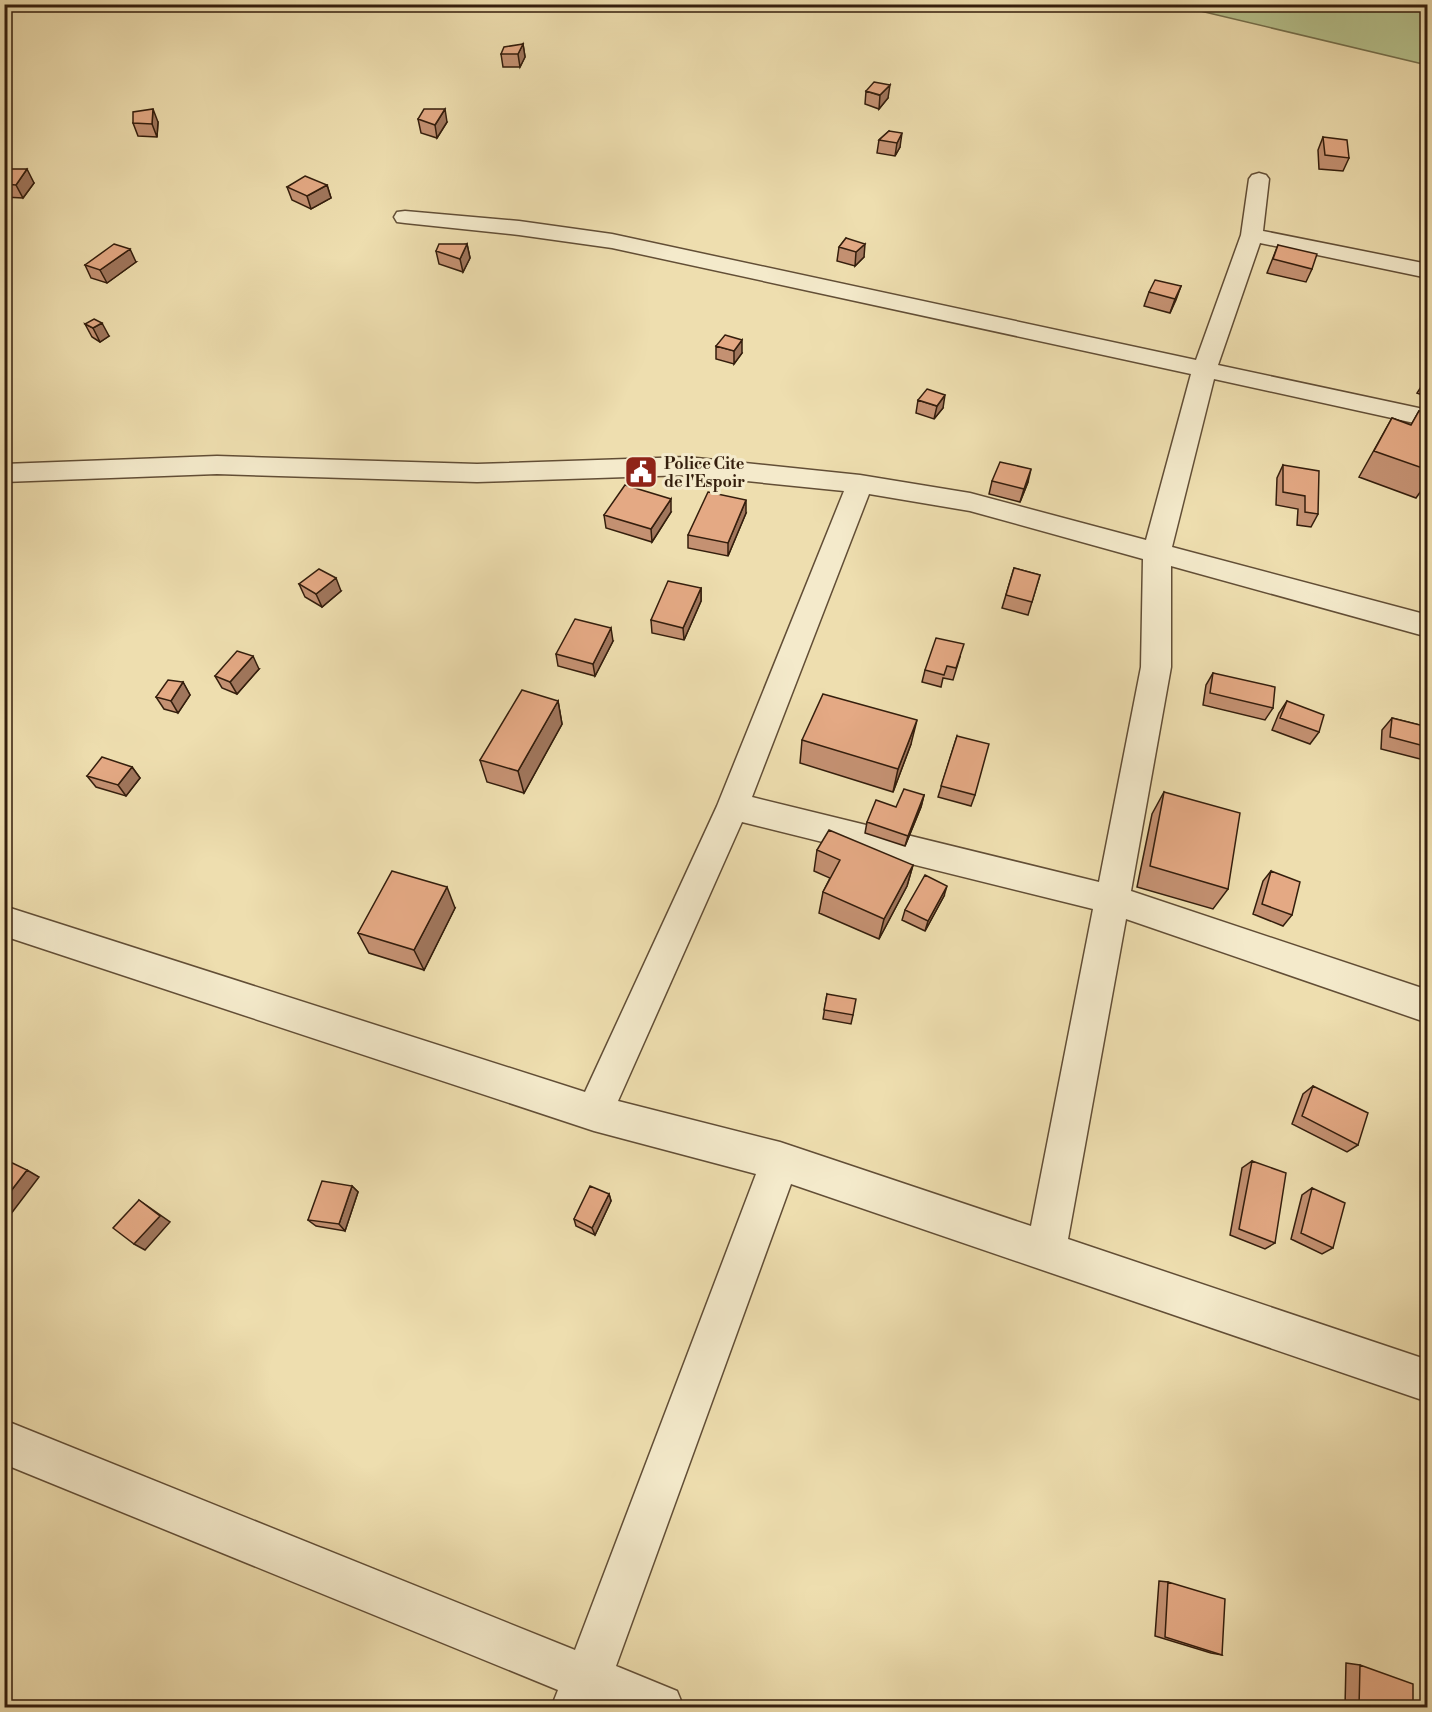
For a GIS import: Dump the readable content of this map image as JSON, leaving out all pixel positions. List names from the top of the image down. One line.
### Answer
{"places":{"public building":["Police Cite de l'Espoir"]}}
